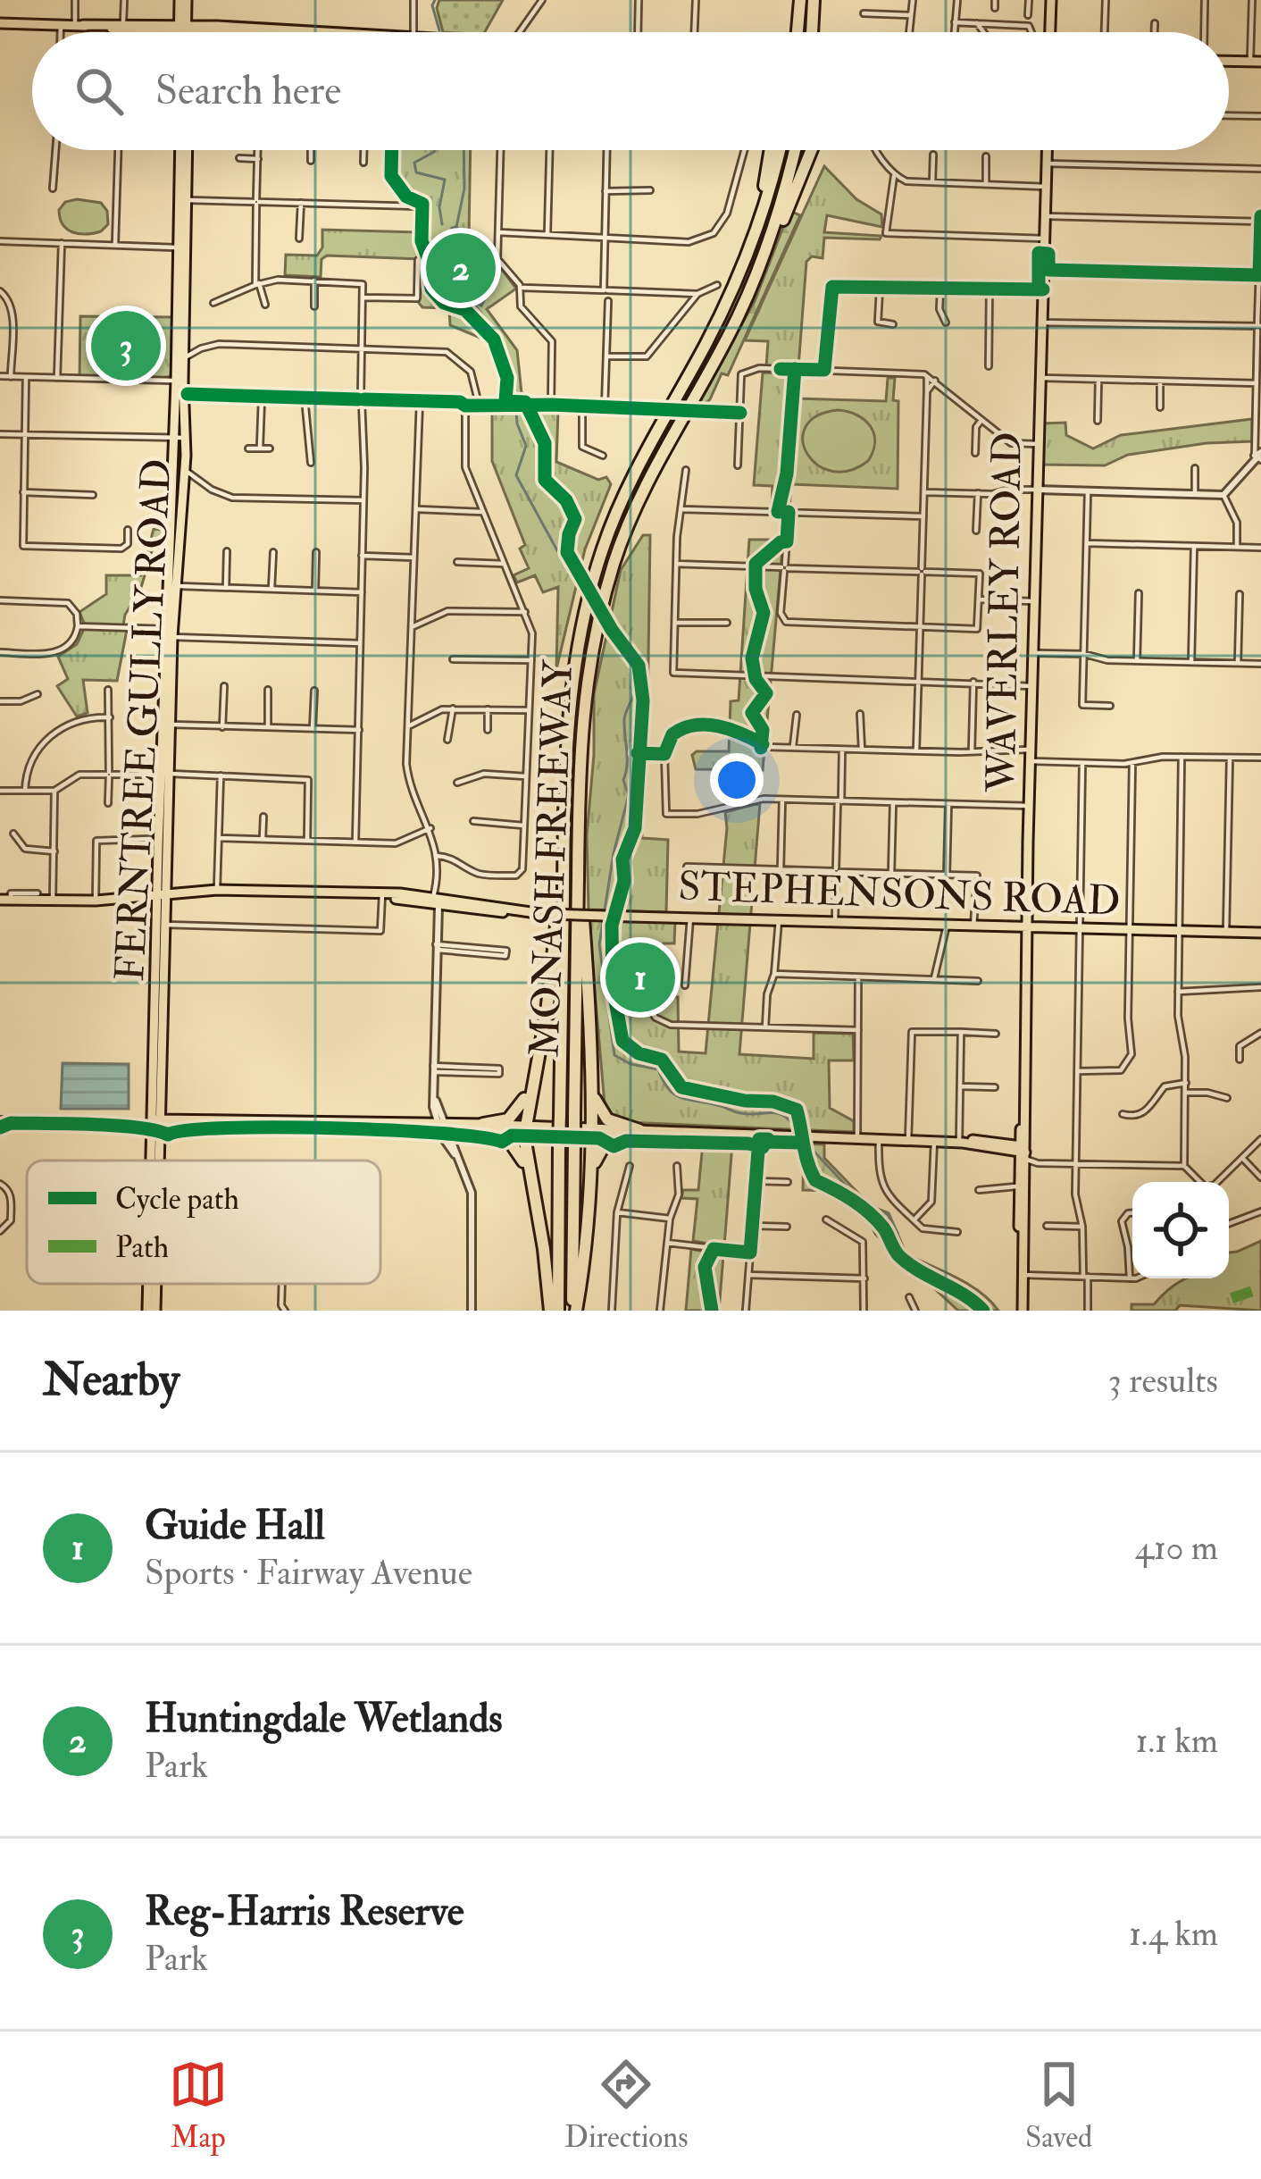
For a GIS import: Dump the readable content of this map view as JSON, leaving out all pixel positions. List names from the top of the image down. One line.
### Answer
{"streets":{"highway":["MONASH FREEWAY"],"main road":["WAVERLEY ROAD","FERNTREE GULLY ROAD","STEPHENSONS ROAD"]},"crossings":[["WAVERLEY ROAD","STEPHENSONS ROAD"],["FERNTREE GULLY ROAD","STEPHENSONS ROAD"]],"legend":["Cycle path","Path"],"page":{"search":"Search here","pins":["2","3","1"],"heading":["Nearby","3 results"],"list":[{"mark":"1","name":"Guide Hall","note":"Sports · Fairway Avenue","value":"410 m"},{"mark":"2","name":"Huntingdale Wetlands","note":"Park","value":"1.1 km"},{"mark":"3","name":"Reg-Harris Reserve","note":"Park","value":"1.4 km"}],"nav":["Map","Directions","Saved"]}}
